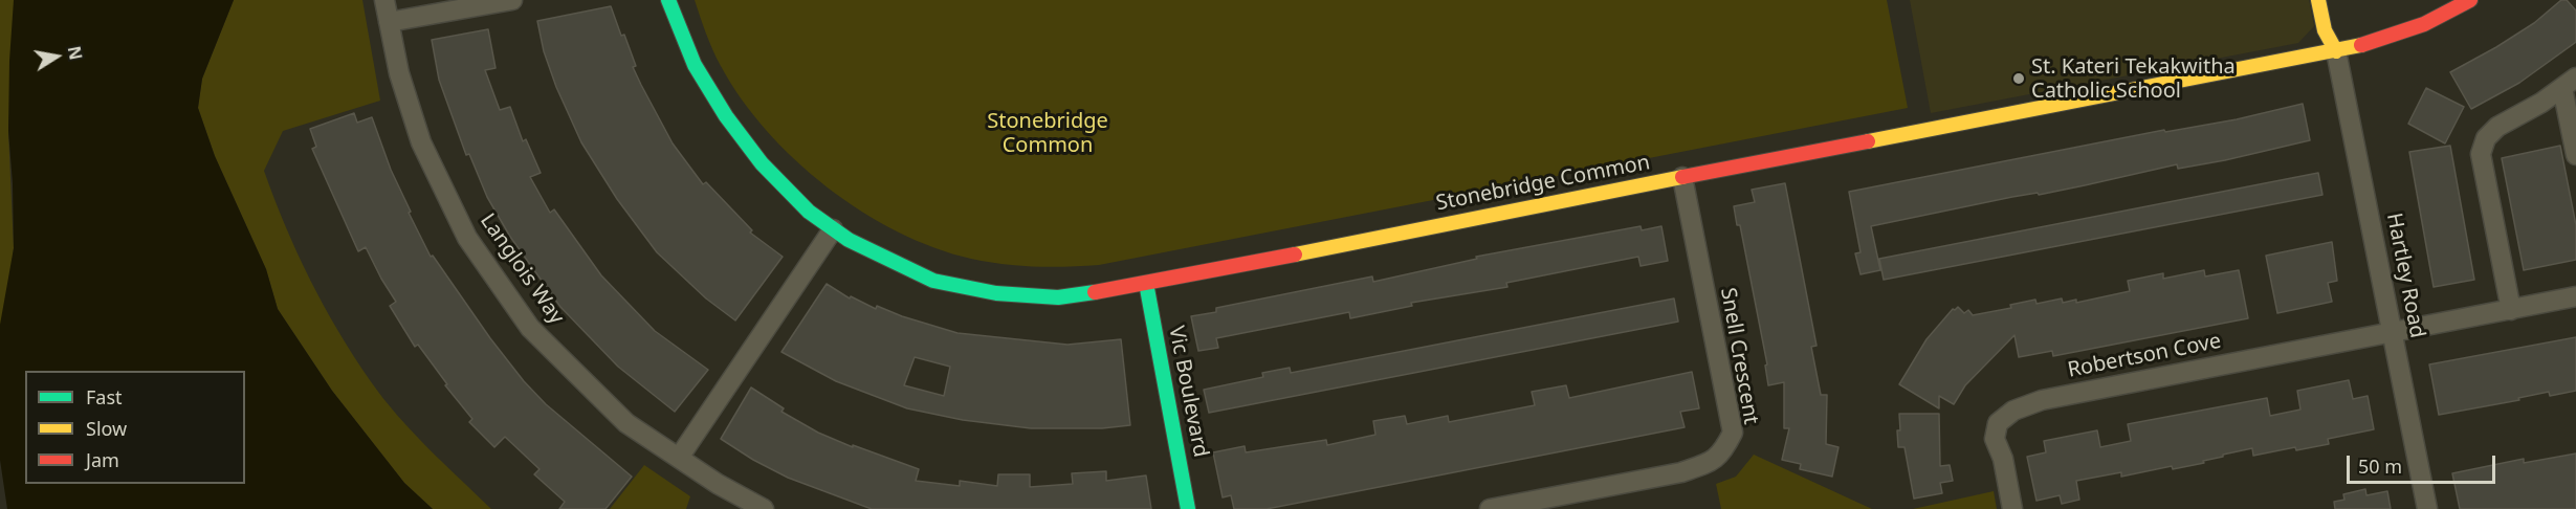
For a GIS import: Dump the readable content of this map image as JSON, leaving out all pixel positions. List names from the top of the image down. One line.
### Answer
{"streets":{"street":["Stonebridge Common","Langlois Way","Hartley Road","Snell Crescent","Robertson Cove","Vic Boulevard"]},"crossings":[["Stonebridge Common","Hartley Road"],["Stonebridge Common","Snell Crescent"],["Stonebridge Common","Vic Boulevard"],["Hartley Road","Robertson Cove"]],"parks":["Stonebridge Common"],"places":["St. Kateri Tekakwitha Catholic School"],"legend":["Fast","Slow","Jam"],"scale_bar":"50 m","north":"right"}
